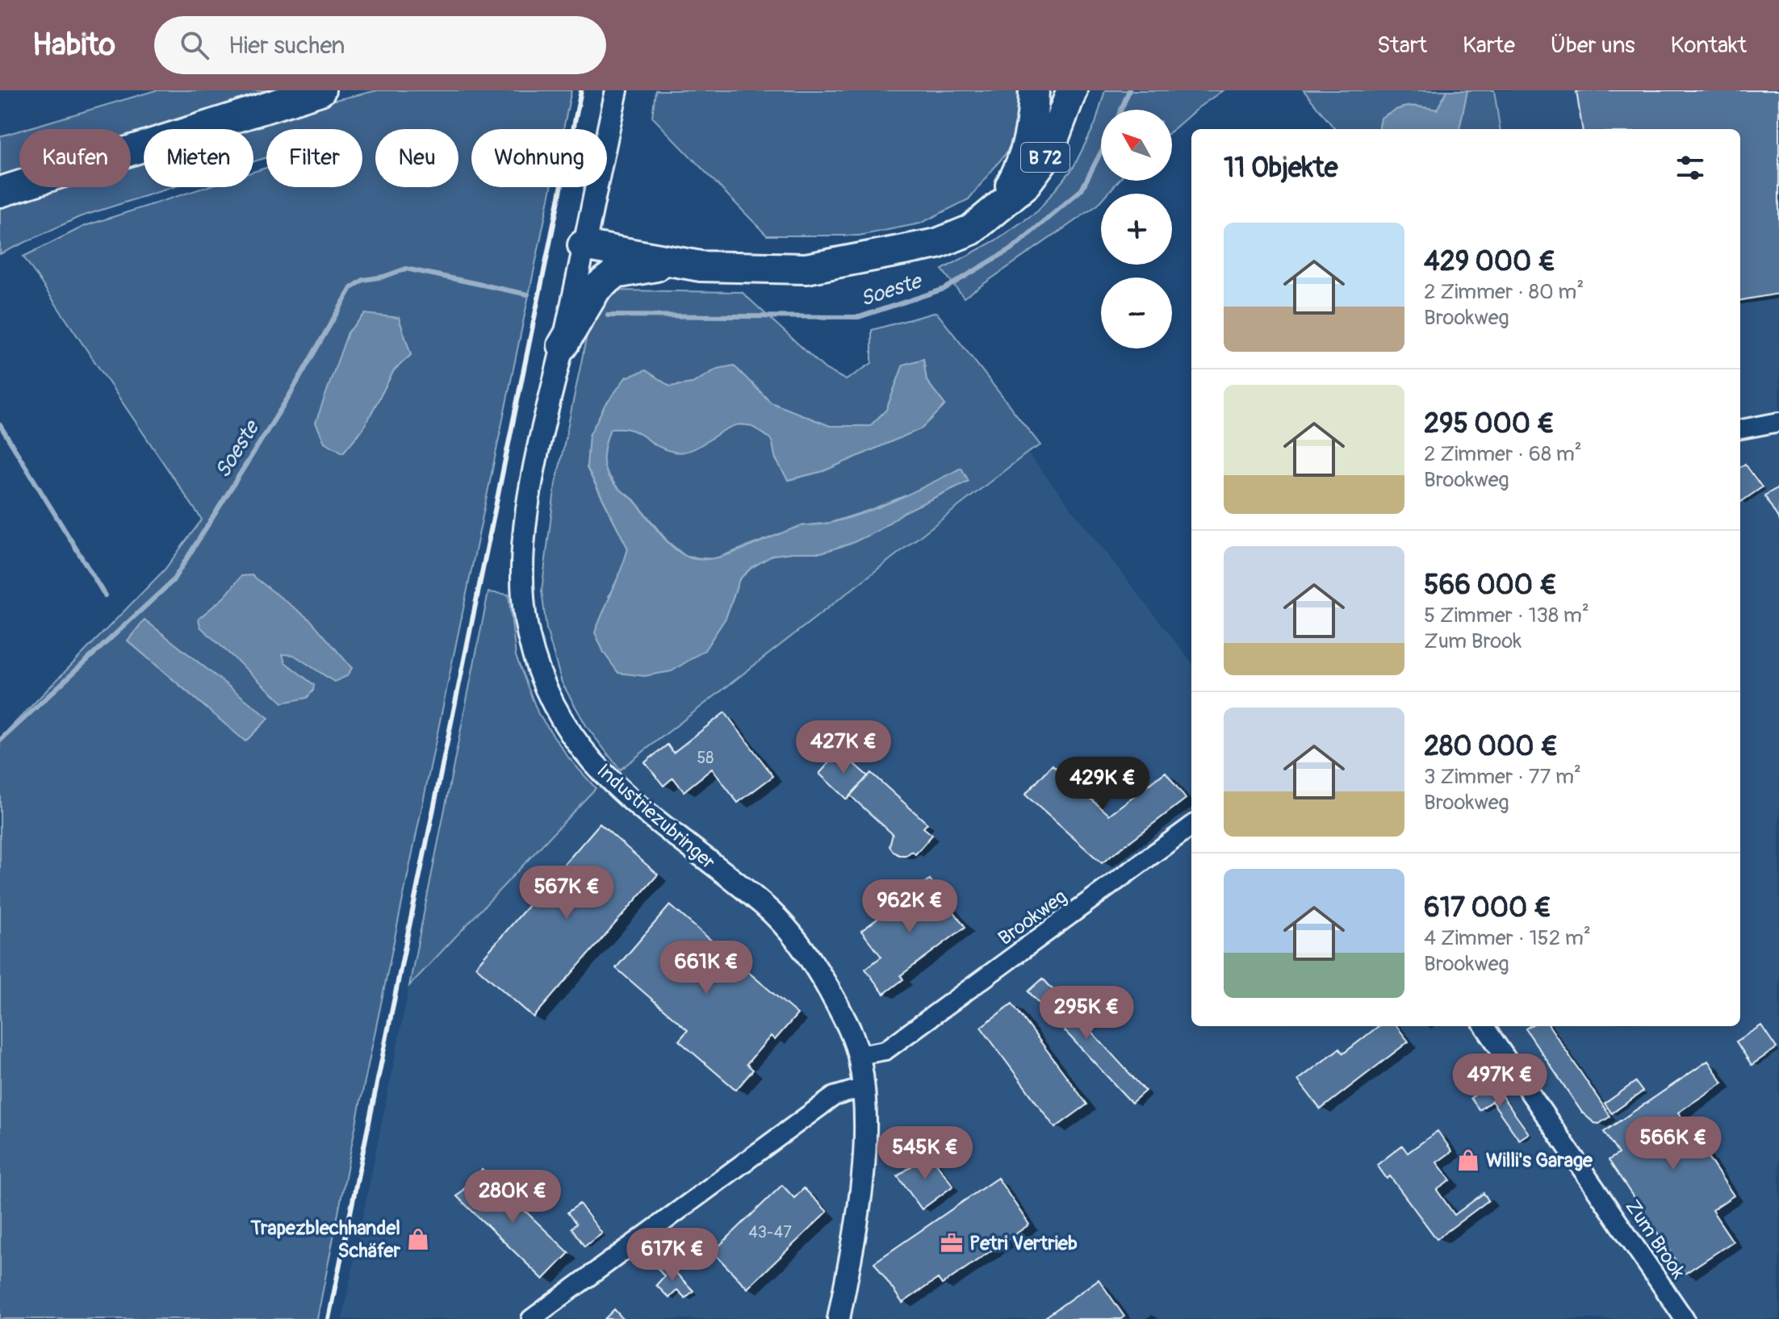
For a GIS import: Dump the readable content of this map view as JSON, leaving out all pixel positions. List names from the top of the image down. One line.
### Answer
{"streets":{"highway":["B 72"],"street":["Industriezubringer","Brookweg","Zum Brook"]},"crossings":[["Industriezubringer","Brookweg"]],"water":["Soeste"],"places":{"shop":["Willi's Garage","Trapezblechhandel Schäfer"],"office":["Petri Vertrieb"]},"house_numbers":["58","43-47"],"north":"top left","page":{"header":"Habito","search":"Hier suchen","nav":["Start","Karte","Über uns","Kontakt"],"map_buttons":["+","−"],"chip":["Kaufen","Mieten","Filter","Neu","Wohnung"],"heading":"11 Objekte","list":[{"name":"429 000 €","note":"2 Zimmer · 80 m² · Brookweg"},{"name":"295 000 €","note":"2 Zimmer · 68 m² · Brookweg"},{"name":"566 000 €","note":"5 Zimmer · 138 m² · Zum Brook"},{"name":"280 000 €","note":"3 Zimmer · 77 m² · Brookweg"},{"name":"617 000 €","note":"4 Zimmer · 152 m² · Brookweg"}],"price":["427K €","429K €","567K €","962K €","661K €","295K €","497K €","566K €","545K €","280K €","617K €"]}}
